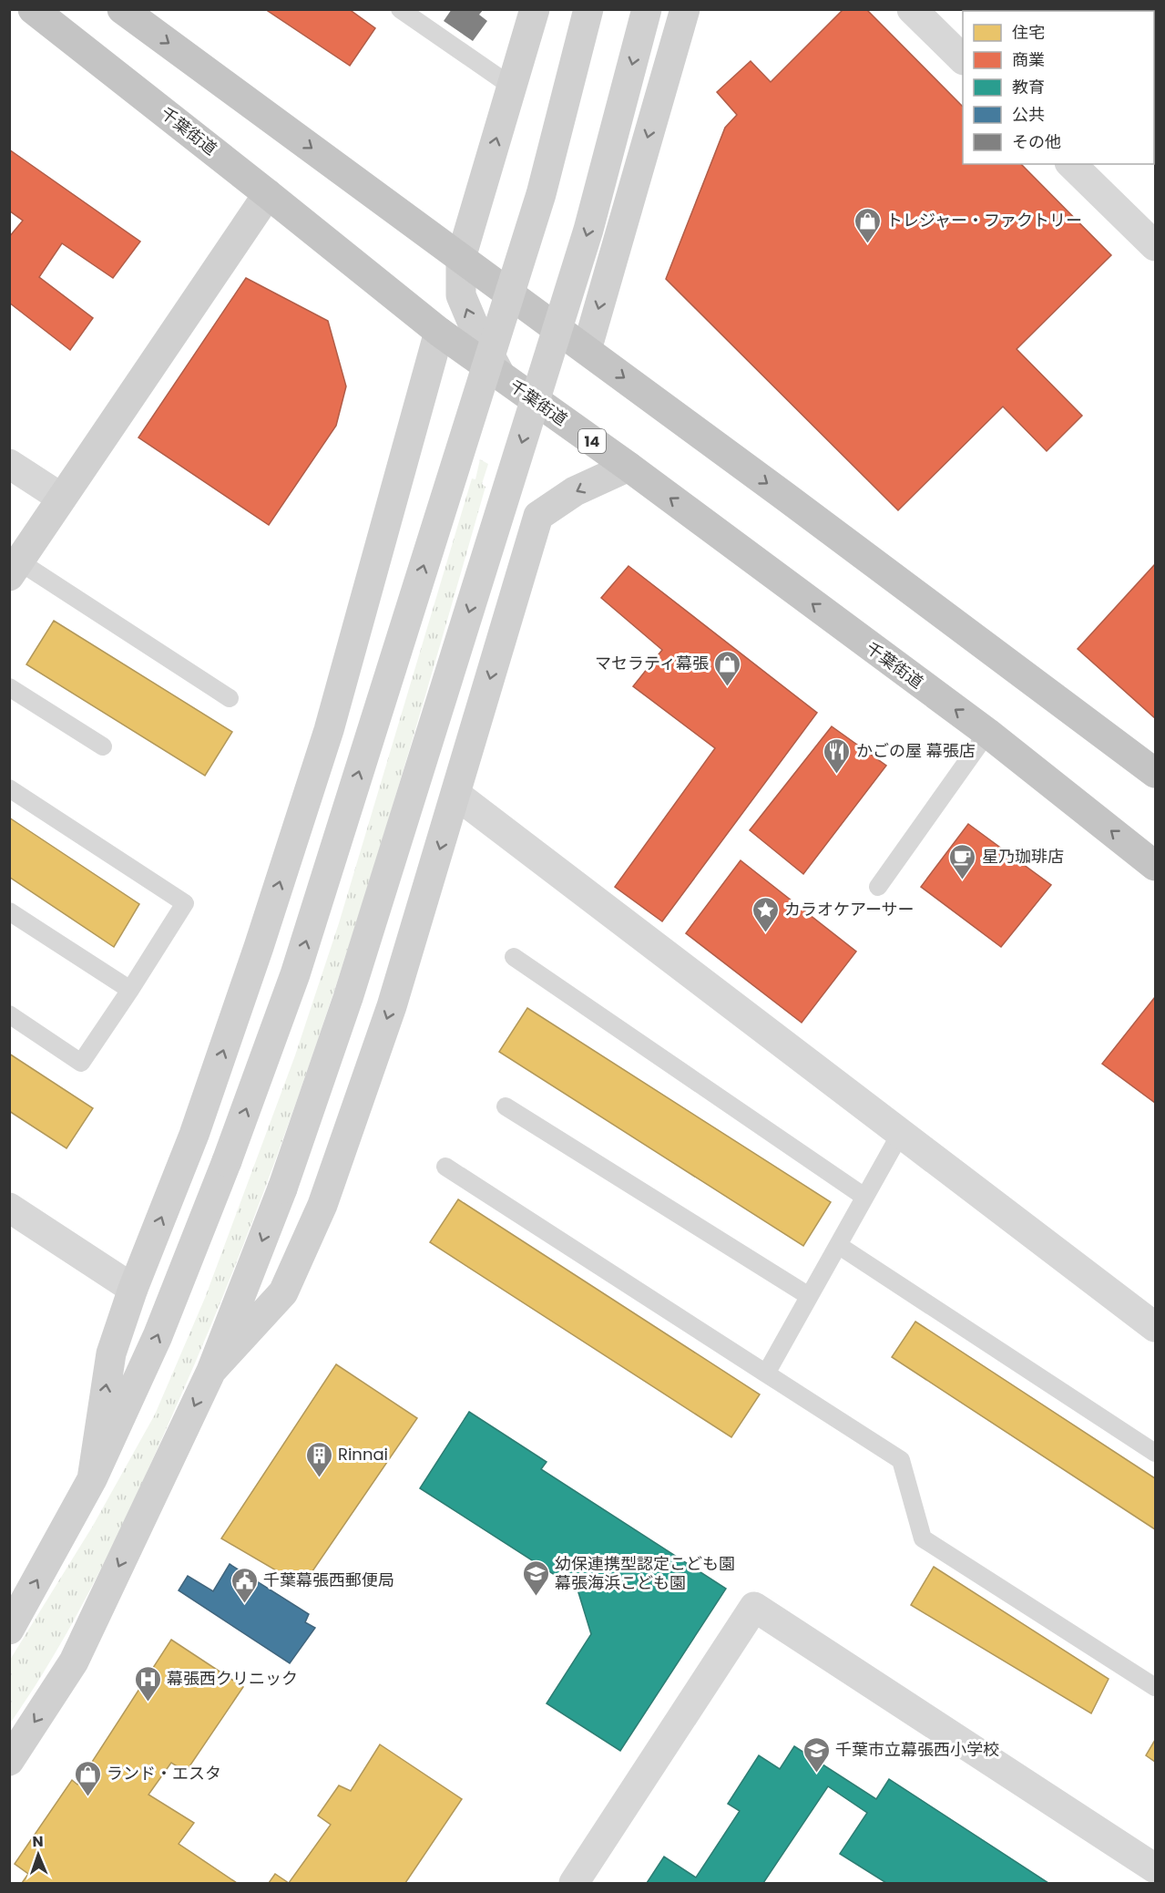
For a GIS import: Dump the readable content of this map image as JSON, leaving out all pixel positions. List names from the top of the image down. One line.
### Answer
{"streets":{"highway":["千葉街道","14"]},"places":{"shop":["トレジャー・ファクトリー","マセラティ幕張","ランド・エスタ"],"restaurant":["かごの屋 幕張店"],"cafe":["星乃珈琲店"],"place":["カラオケアーサー"],"building":["Rinnai"],"school or university":["幼保連携型認定こども園 幕張海浜こども園","千葉市立幕張西小学校"],"public building":["千葉幕張西郵便局"],"hospital":["幕張西クリニック"]},"legend":["住宅","商業","教育","公共","その他"],"north":"top"}
